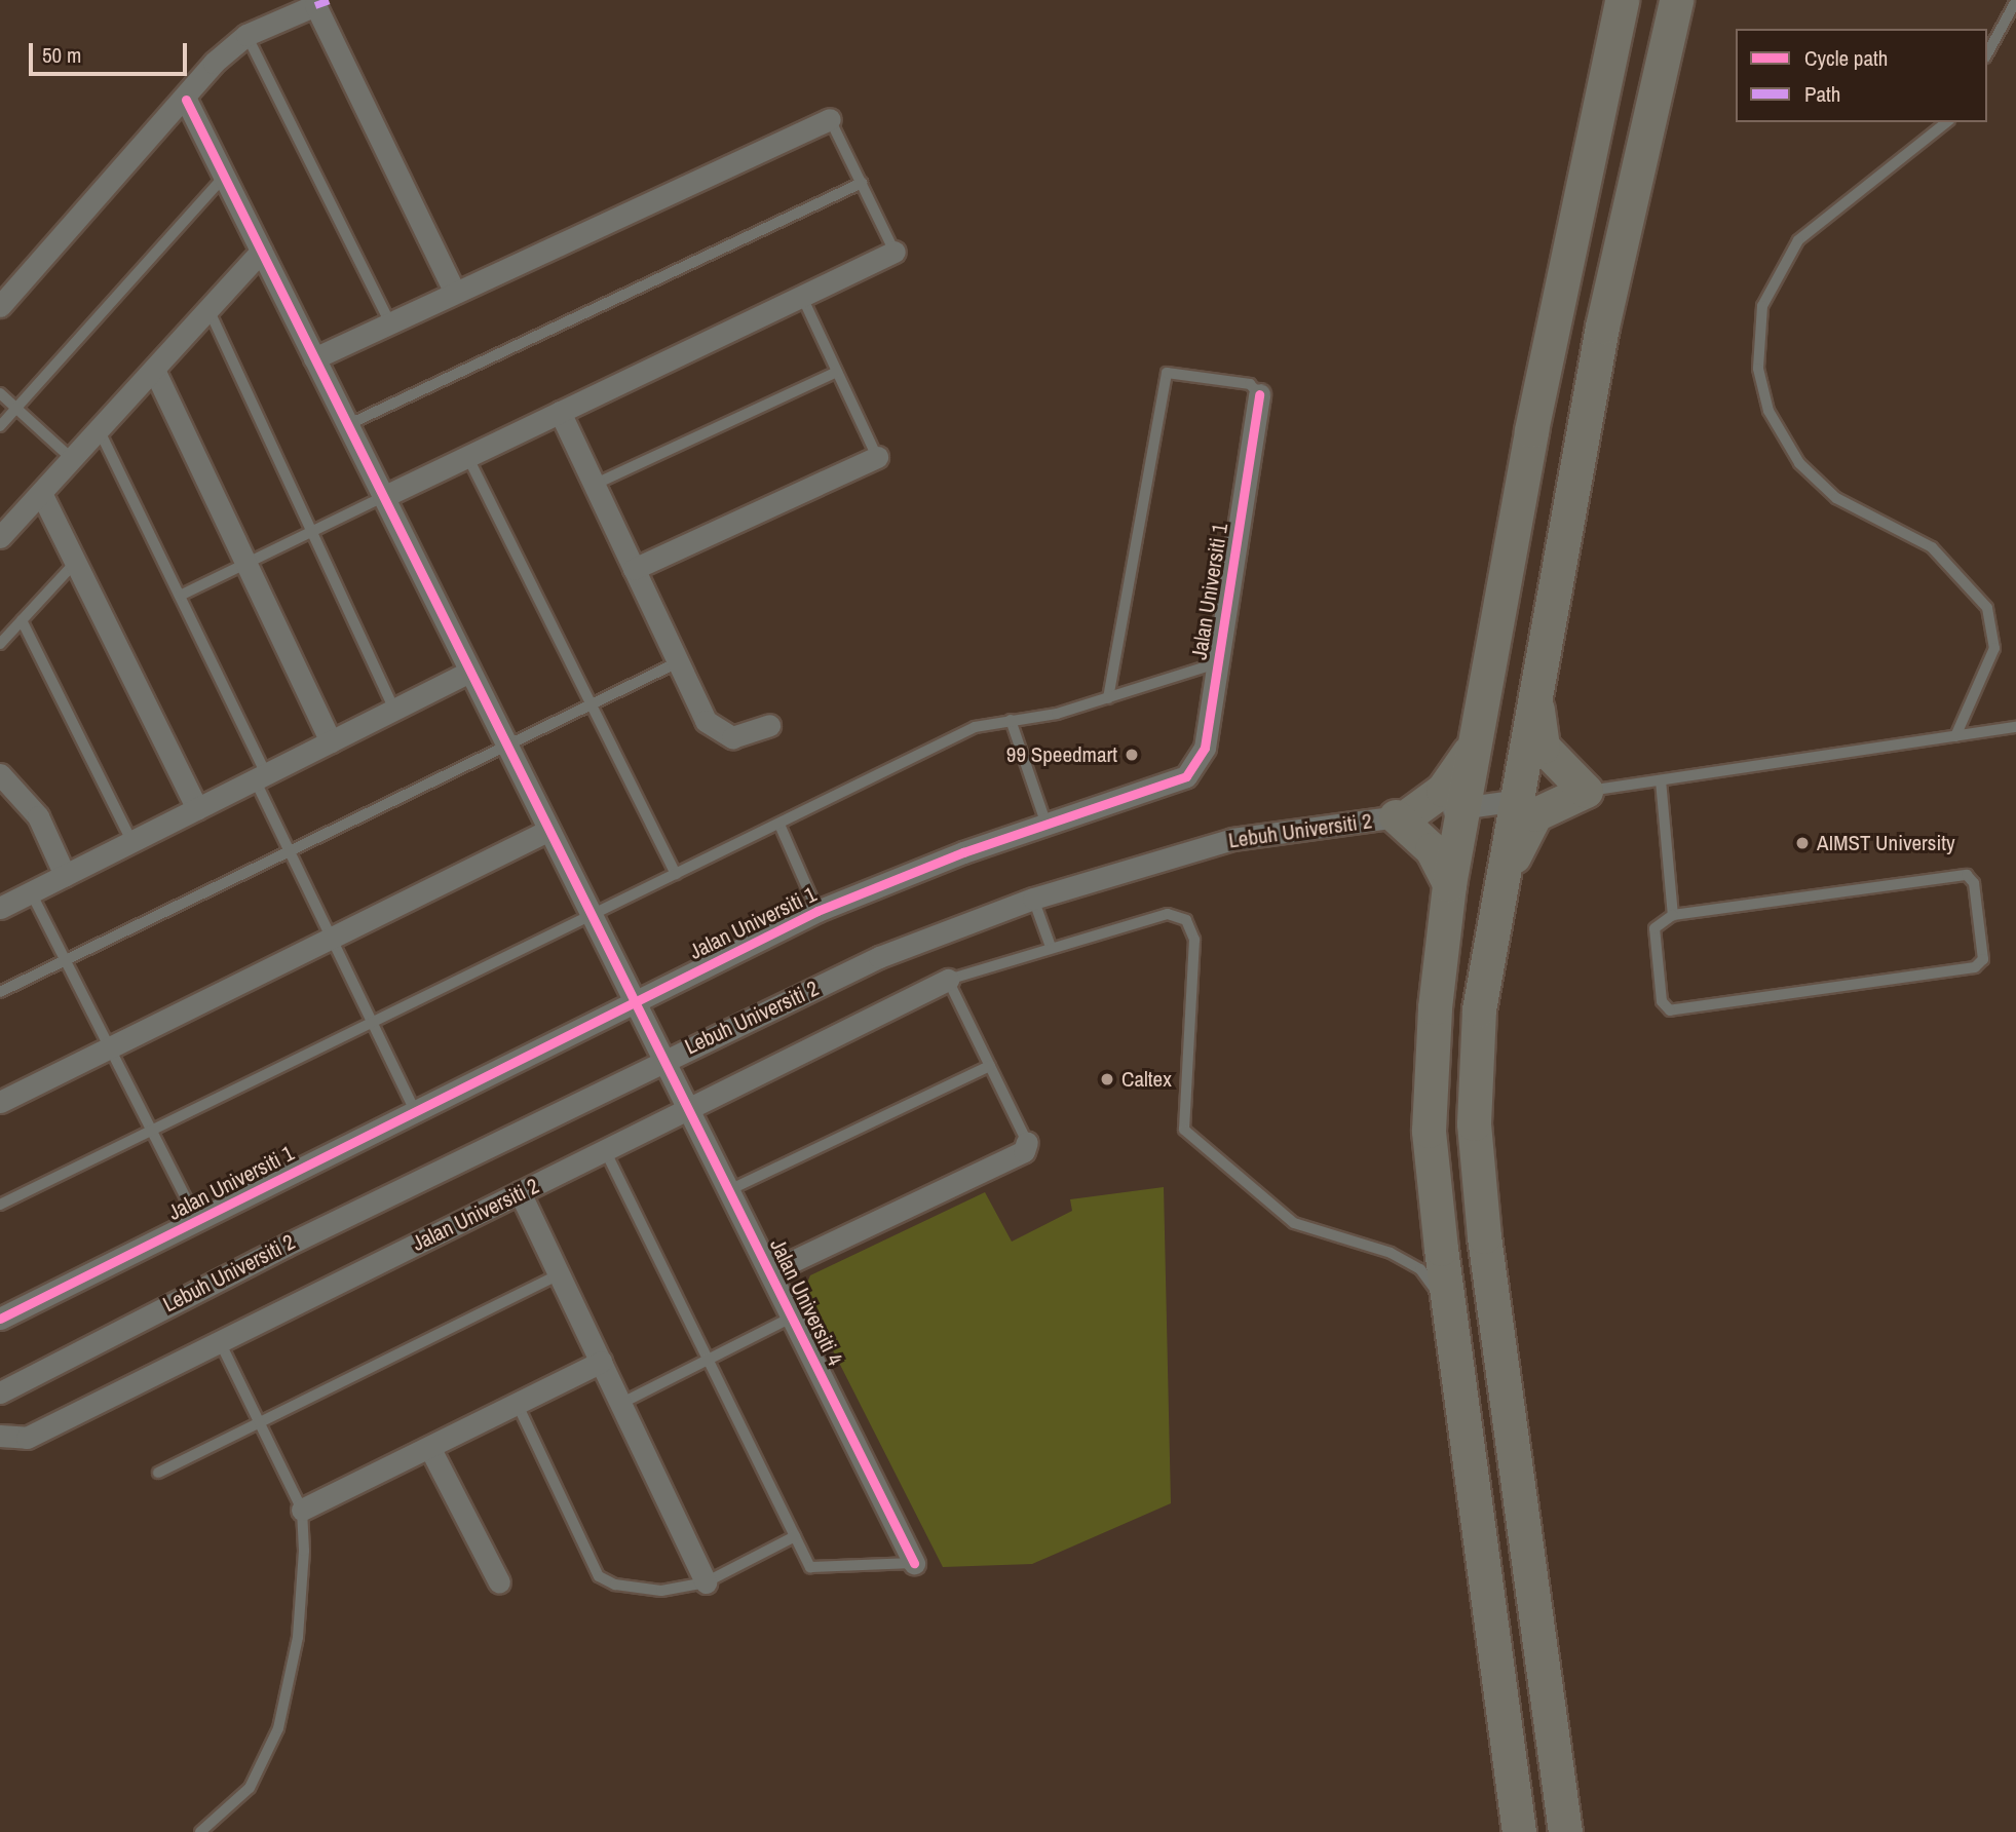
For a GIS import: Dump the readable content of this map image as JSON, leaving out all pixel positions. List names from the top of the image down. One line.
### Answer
{"streets":{"street":["Jalan Universiti 1","Lebuh Universiti 2","Jalan Universiti 2","Jalan Universiti 4"]},"crossings":[["Jalan Universiti 1","Jalan Universiti 4"],["Lebuh Universiti 2","Jalan Universiti 4"],["Jalan Universiti 2","Jalan Universiti 4"]],"places":["99 Speedmart","AIMST University","Caltex"],"legend":["Cycle path","Path"],"scale_bar":"50 m"}
